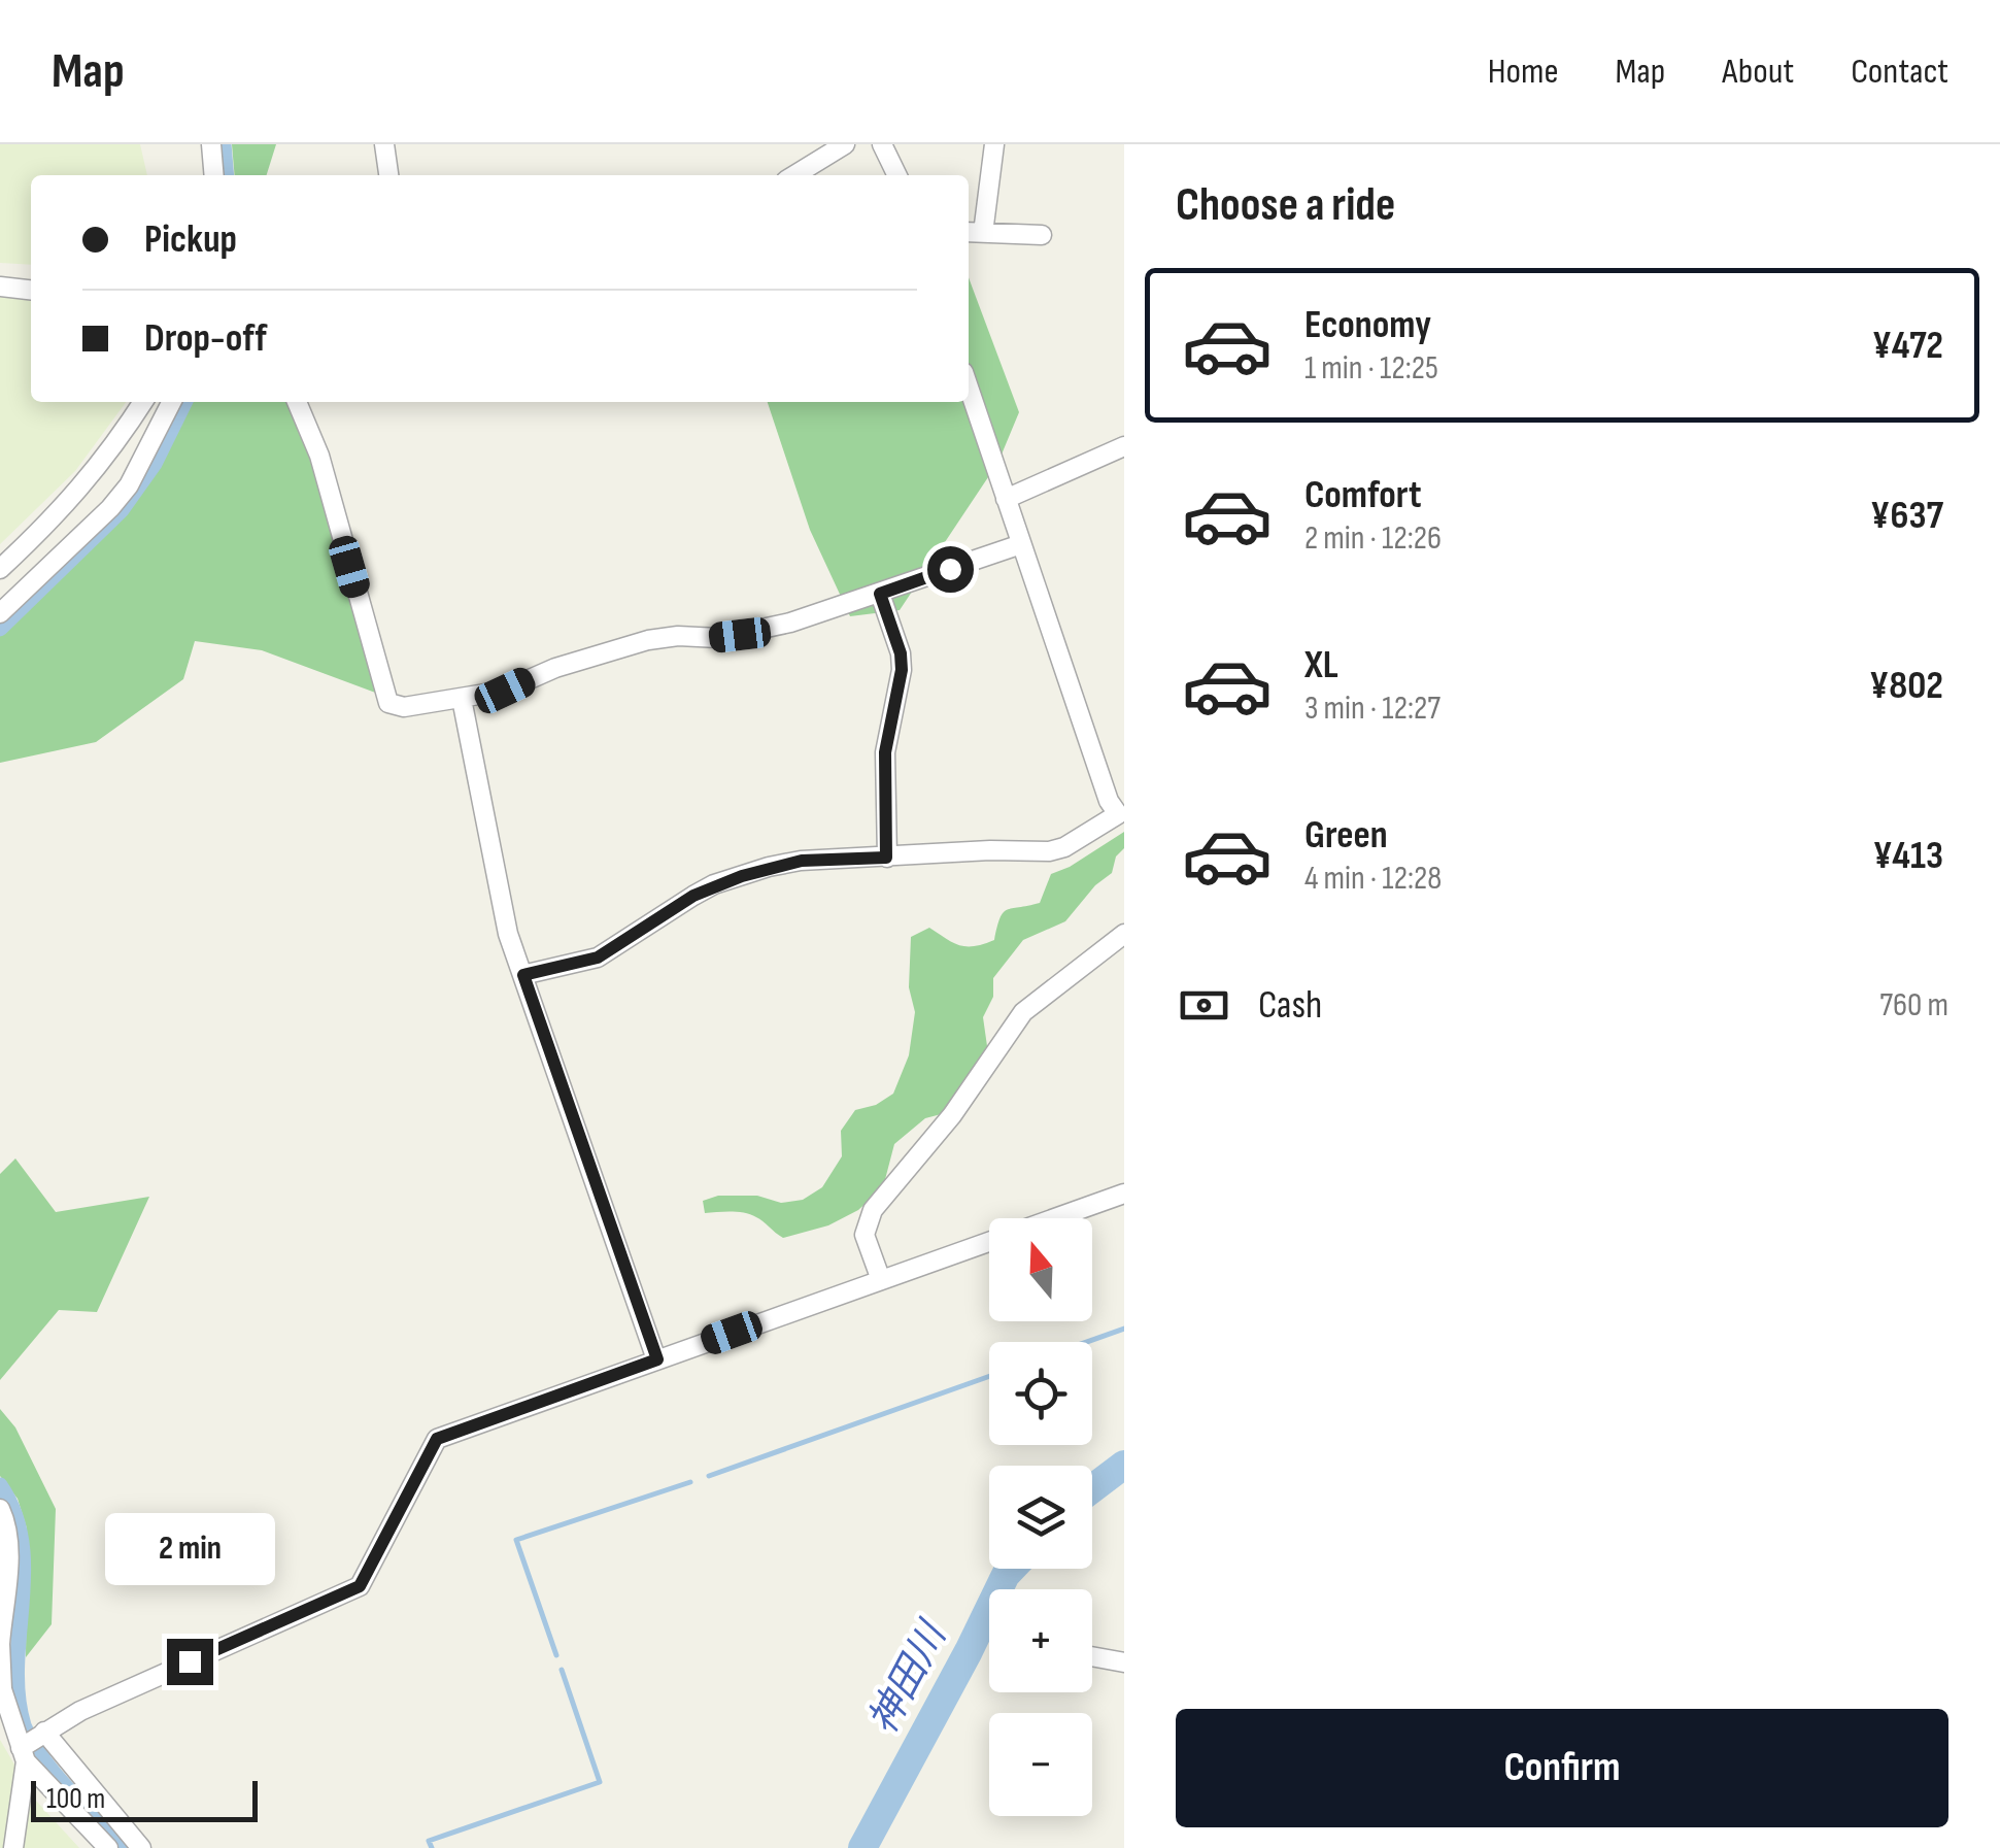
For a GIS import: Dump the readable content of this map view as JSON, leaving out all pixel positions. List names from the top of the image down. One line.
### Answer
{"water":["神田川"],"scale_bar":"100 m","north":"top","page":{"header":"Map","nav":["Home","Map","About","Contact"],"heading":"Choose a ride","banner":["Pickup","Drop-off"],"list":[{"name":"Economy","note":"1 min · 12:25","value":"¥472"},{"name":"Comfort","note":"2 min · 12:26","value":"¥637"},{"name":"XL","note":"3 min · 12:27","value":"¥802"},{"name":"Green","note":"4 min · 12:28","value":"¥413"}],"pay":["Cash","760 m"],"map_buttons":["+","−"],"bubble":"2 min","buttons":"Confirm","scale":"100 m"}}
